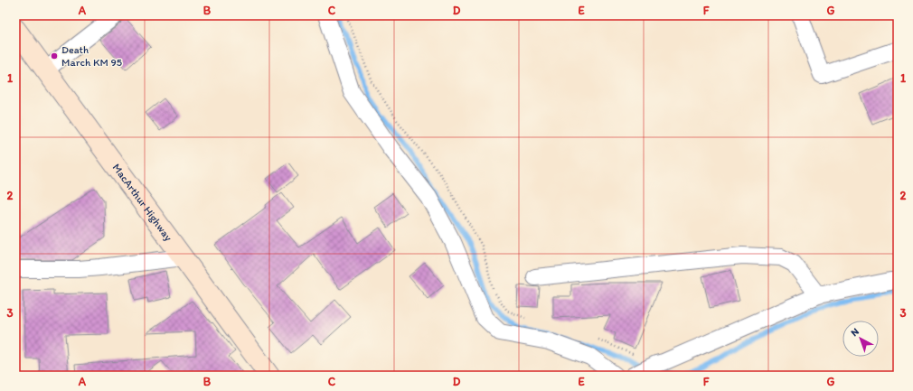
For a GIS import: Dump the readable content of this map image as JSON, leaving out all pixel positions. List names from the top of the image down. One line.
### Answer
{"streets":{"main road":["MacArthur Highway"]},"places":["Death March KM 95"],"north":"top left","grid":{"columns":["A","B","C","D","E","F","G"],"rows":["1","2","3"]}}
